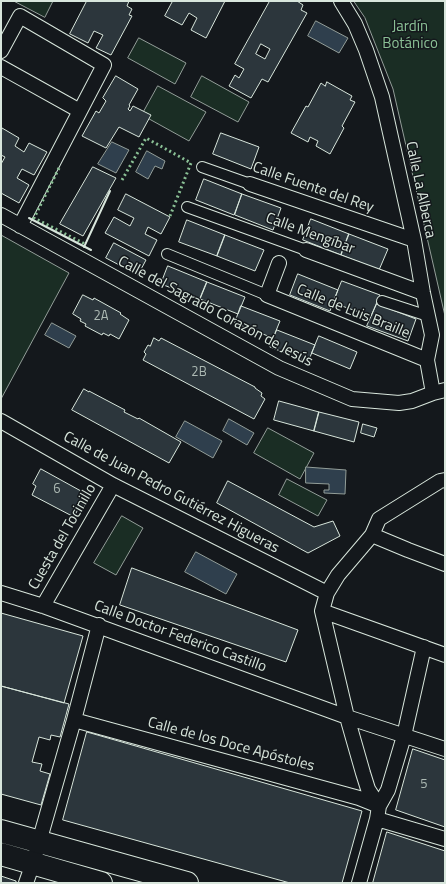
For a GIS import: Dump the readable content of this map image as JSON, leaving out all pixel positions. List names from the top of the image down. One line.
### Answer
{"streets":{"street":["Calle Fuente del Rey","Calle La Alberca","Calle Mengíbar","Calle del Sagrado Corazón de Jesús","Calle de Luis Braille","Calle de Juan Pedro Gutiérrez Higueras","Cuesta del Tocinillo","Calle Doctor Federico Castillo","Calle de los Doce Apóstoles"]},"crossings":[["Calle Fuente del Rey","Calle La Alberca"],["Calle La Alberca","Calle Mengíbar"],["Calle La Alberca","Calle del Sagrado Corazón de Jesús"],["Calle La Alberca","Calle de Luis Braille"],["Calle de Juan Pedro Gutiérrez Higueras","Cuesta del Tocinillo"],["Cuesta del Tocinillo","Calle Doctor Federico Castillo"]],"parks":["Jardín Botánico"],"house_numbers":["2A","2B","6","5"]}
